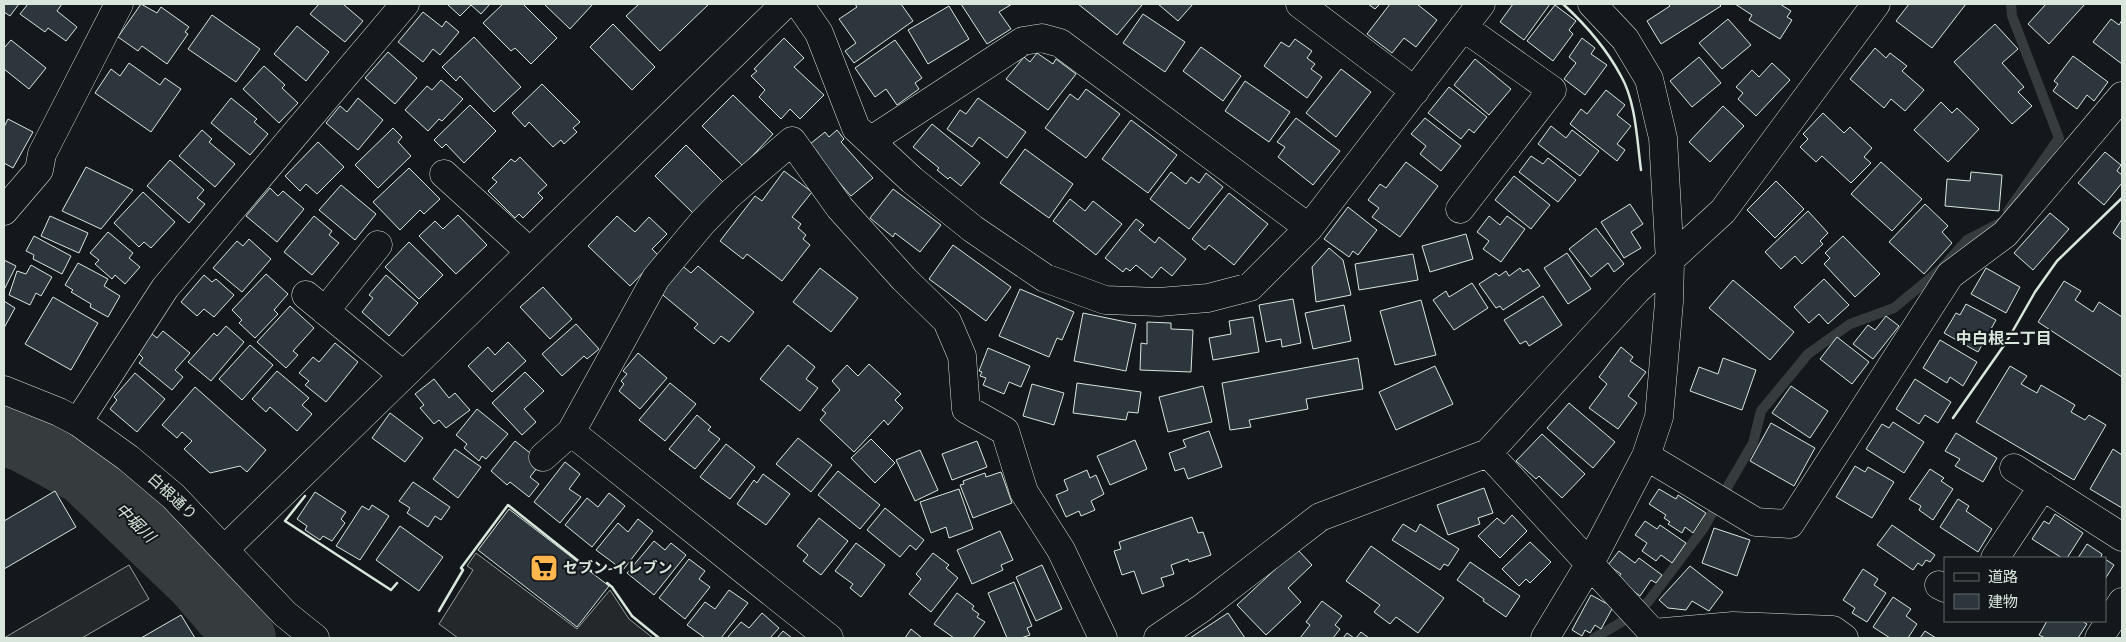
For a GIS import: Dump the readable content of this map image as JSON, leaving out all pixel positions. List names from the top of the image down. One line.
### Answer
{"streets":{"street":["白根通り"]},"districts":["中白根二丁目"],"water":["中堀川"],"places":{"supermarket":["セブン-イレブン"]},"legend":["道路","建物"]}
